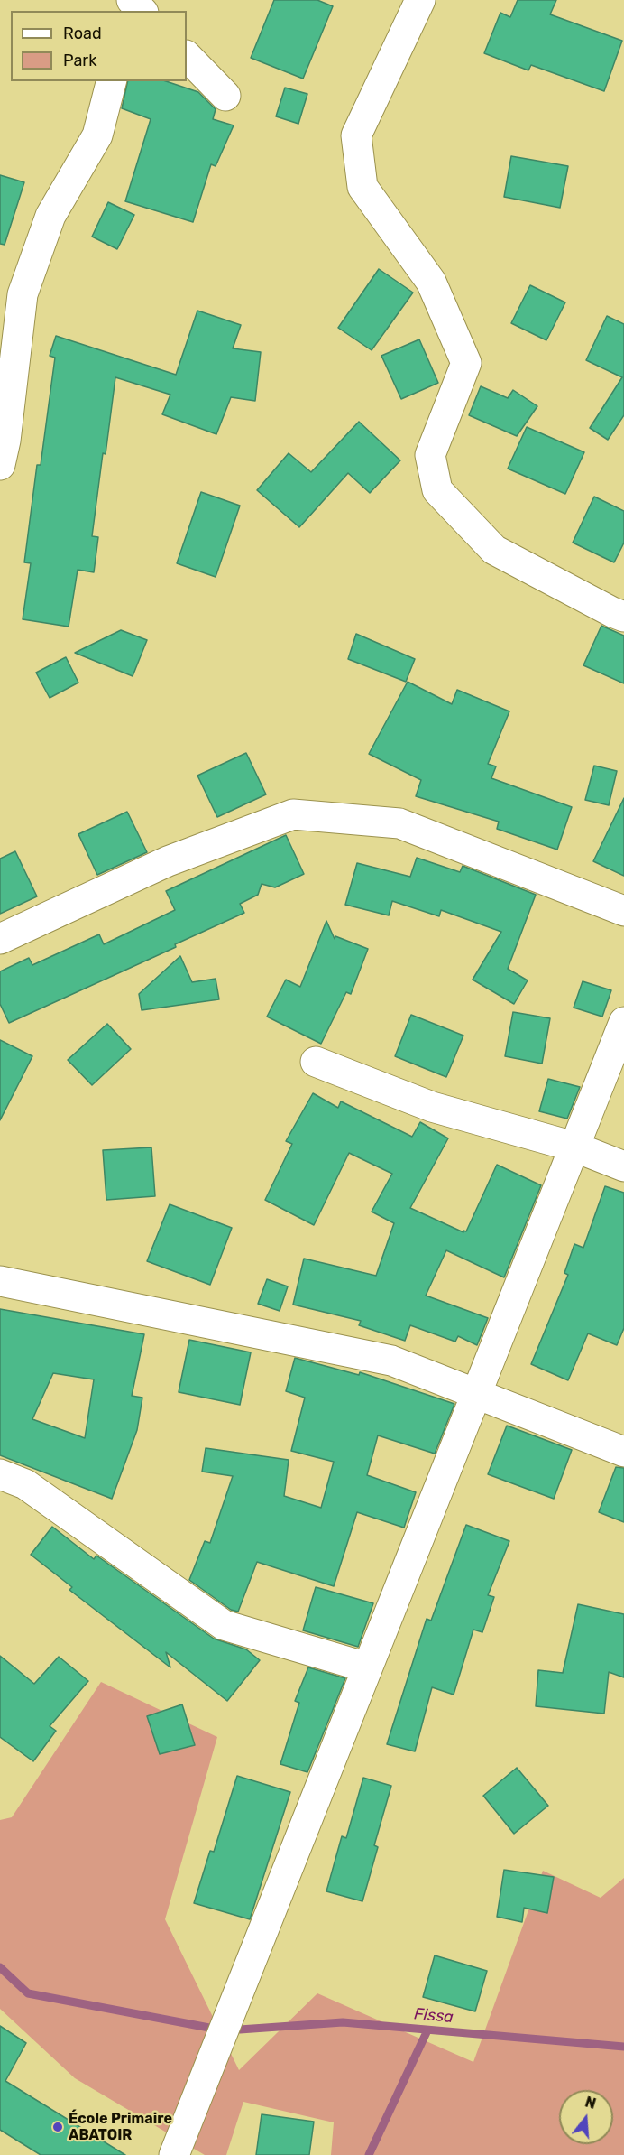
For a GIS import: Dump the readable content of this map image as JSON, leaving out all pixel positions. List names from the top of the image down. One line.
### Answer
{"water":["Fissa"],"places":["École Primaire ABATOIR"],"legend":["Road","Park"],"north":"top"}
